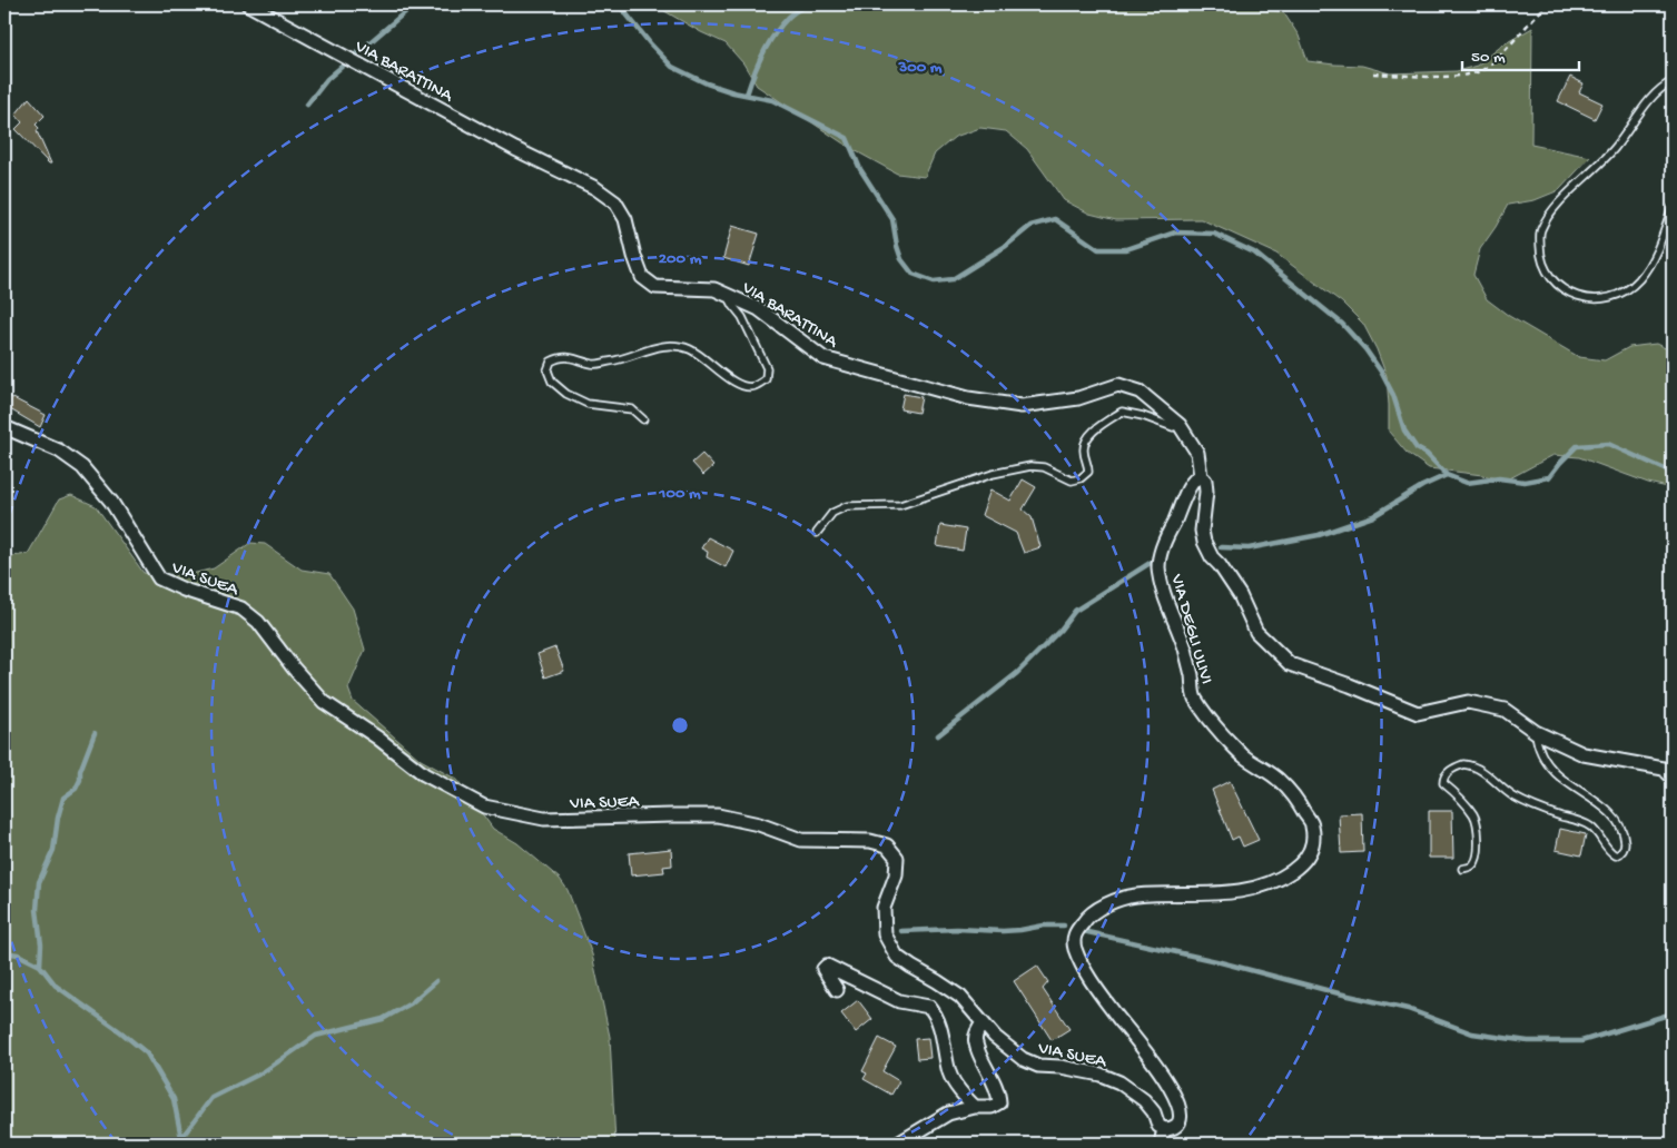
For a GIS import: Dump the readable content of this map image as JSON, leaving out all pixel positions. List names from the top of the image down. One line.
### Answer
{"streets":{"street":["VIA BARATTINA","VIA SUEA","VIA DEGLI ULIVI"]},"crossings":[["VIA BARATTINA","VIA DEGLI ULIVI"],["VIA SUEA","VIA DEGLI ULIVI"]],"scale_bar":"50 m","rings":["300 m","200 m","100 m"]}
